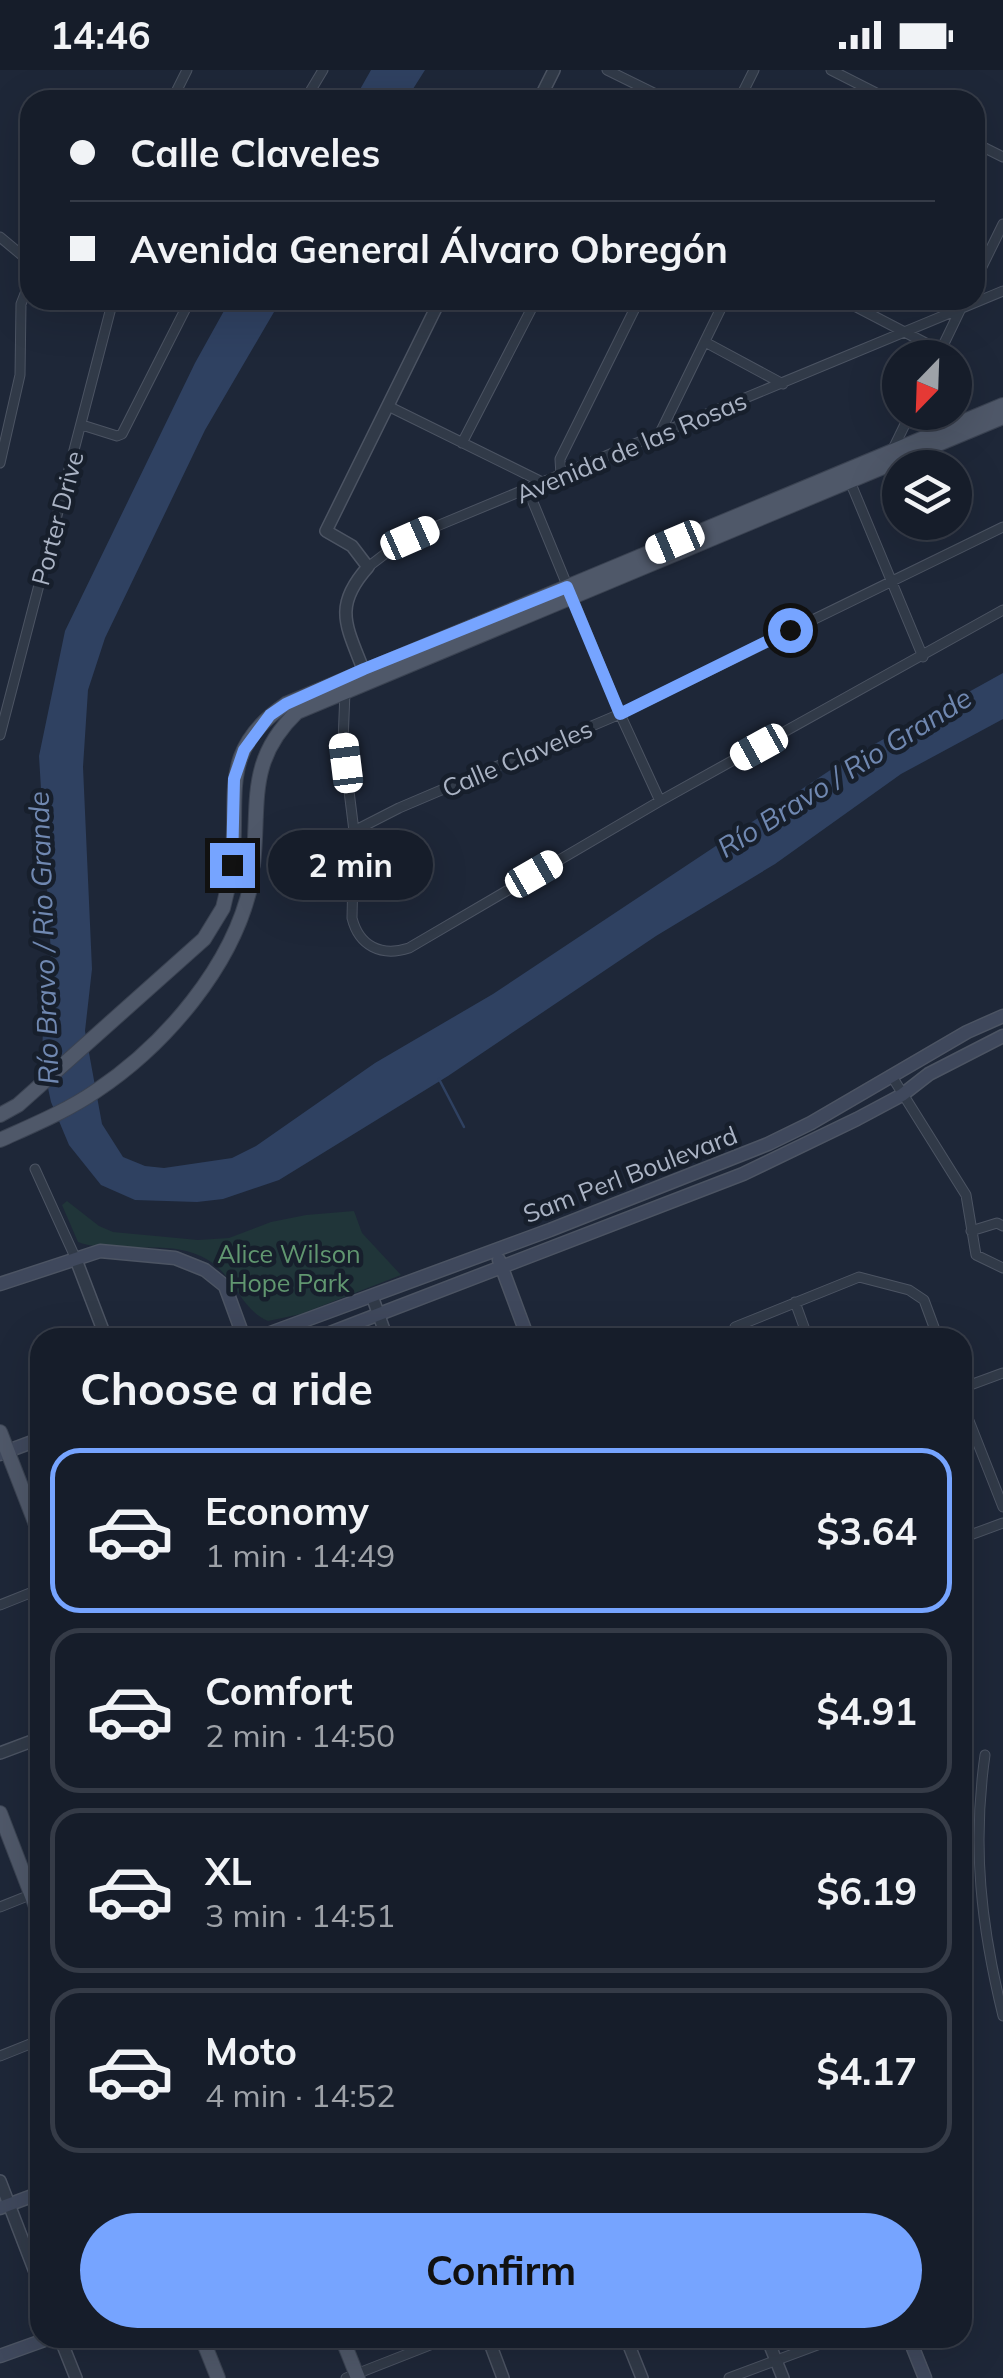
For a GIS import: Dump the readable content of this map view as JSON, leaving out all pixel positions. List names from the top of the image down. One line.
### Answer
{"streets":{"main road":["Sam Perl Boulevard"],"street":["Avenida de las Rosas","Porter Drive","Calle Claveles"]},"water":["Río Bravo / Rio Grande"],"parks":["Alice Wilson Hope Park"],"north":"bottom left","page":{"status":"14:46","banner":["Calle Claveles","Avenida General Álvaro Obregón"],"bubble":"2 min","heading":"Choose a ride","list":[{"name":"Economy","note":"1 min · 14:49","value":"$3.64"},{"name":"Comfort","note":"2 min · 14:50","value":"$4.91"},{"name":"XL","note":"3 min · 14:51","value":"$6.19"},{"name":"Moto","note":"4 min · 14:52","value":"$4.17"}],"buttons":"Confirm"}}
